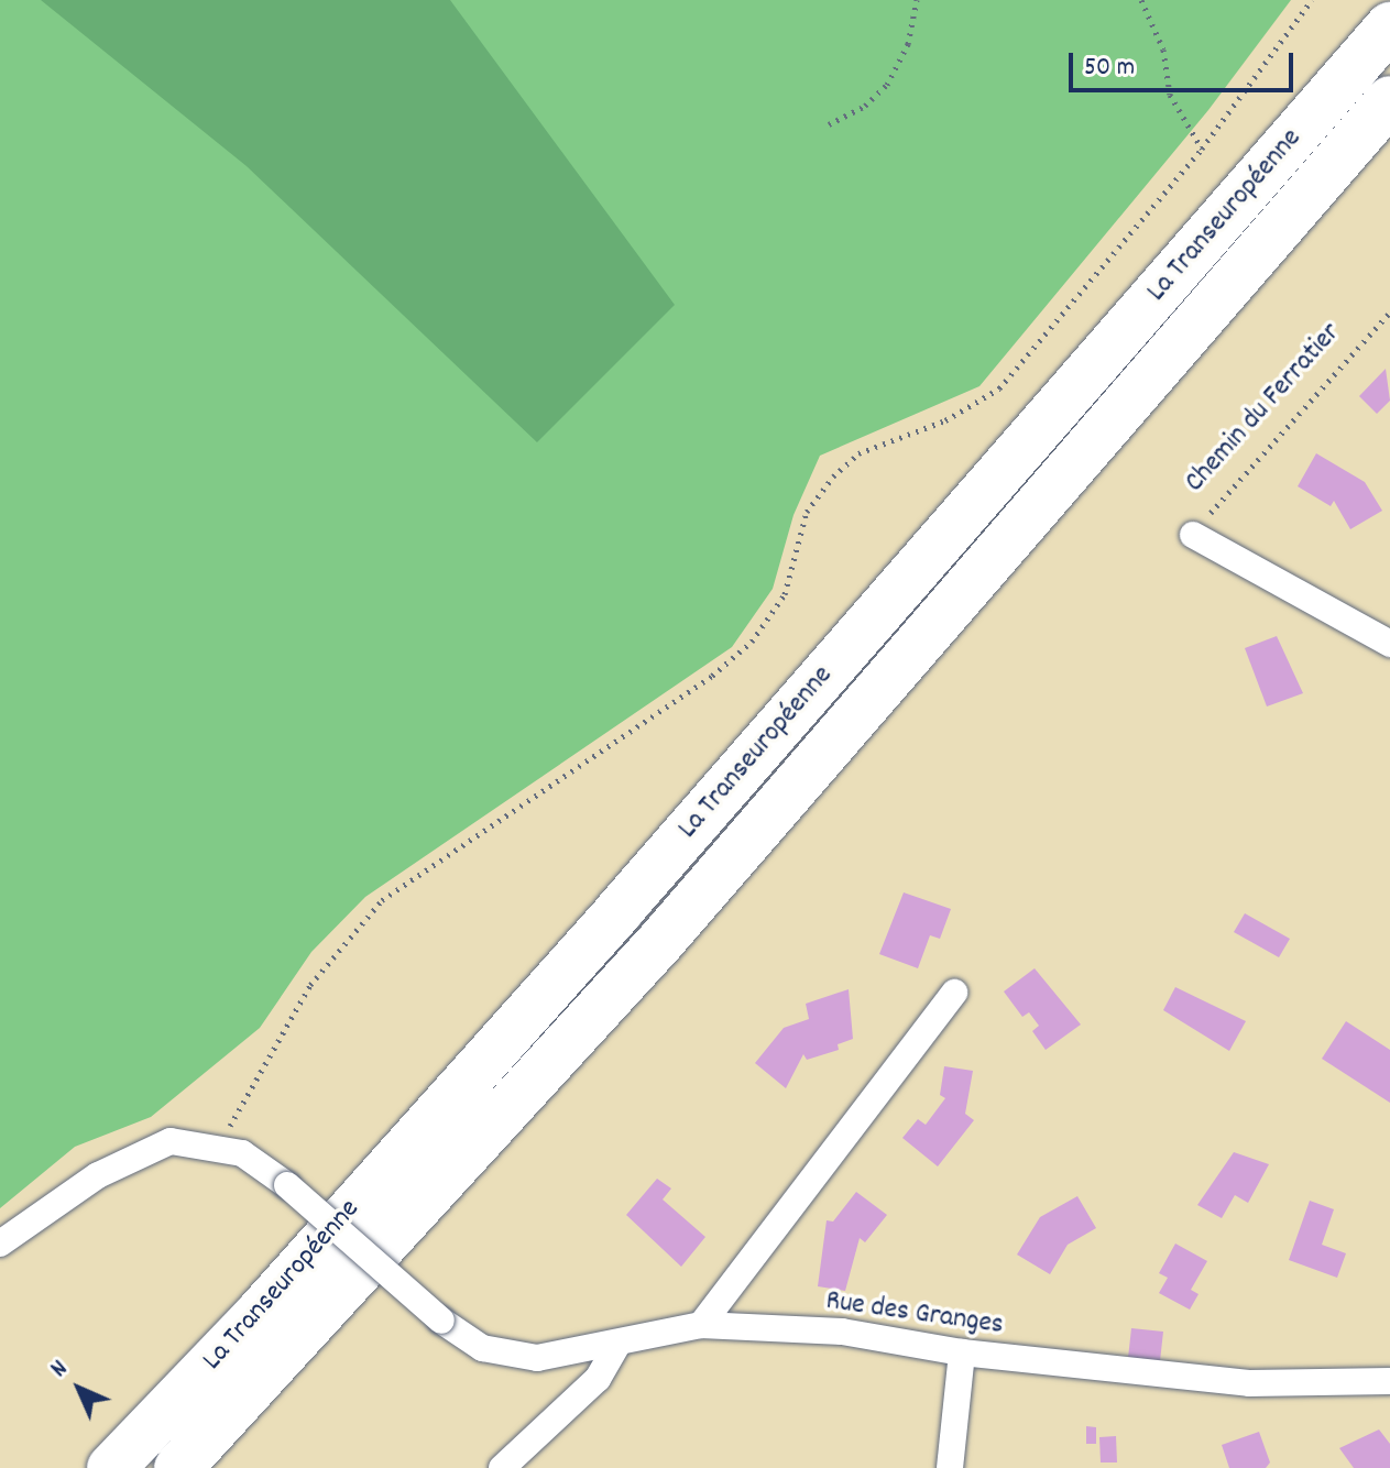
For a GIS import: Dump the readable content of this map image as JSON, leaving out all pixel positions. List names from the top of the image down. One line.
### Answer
{"streets":{"highway":["La Transeuropéenne"],"street":["Chemin du Ferratier","Rue des Granges"]},"scale_bar":"50 m","north":"top left"}
